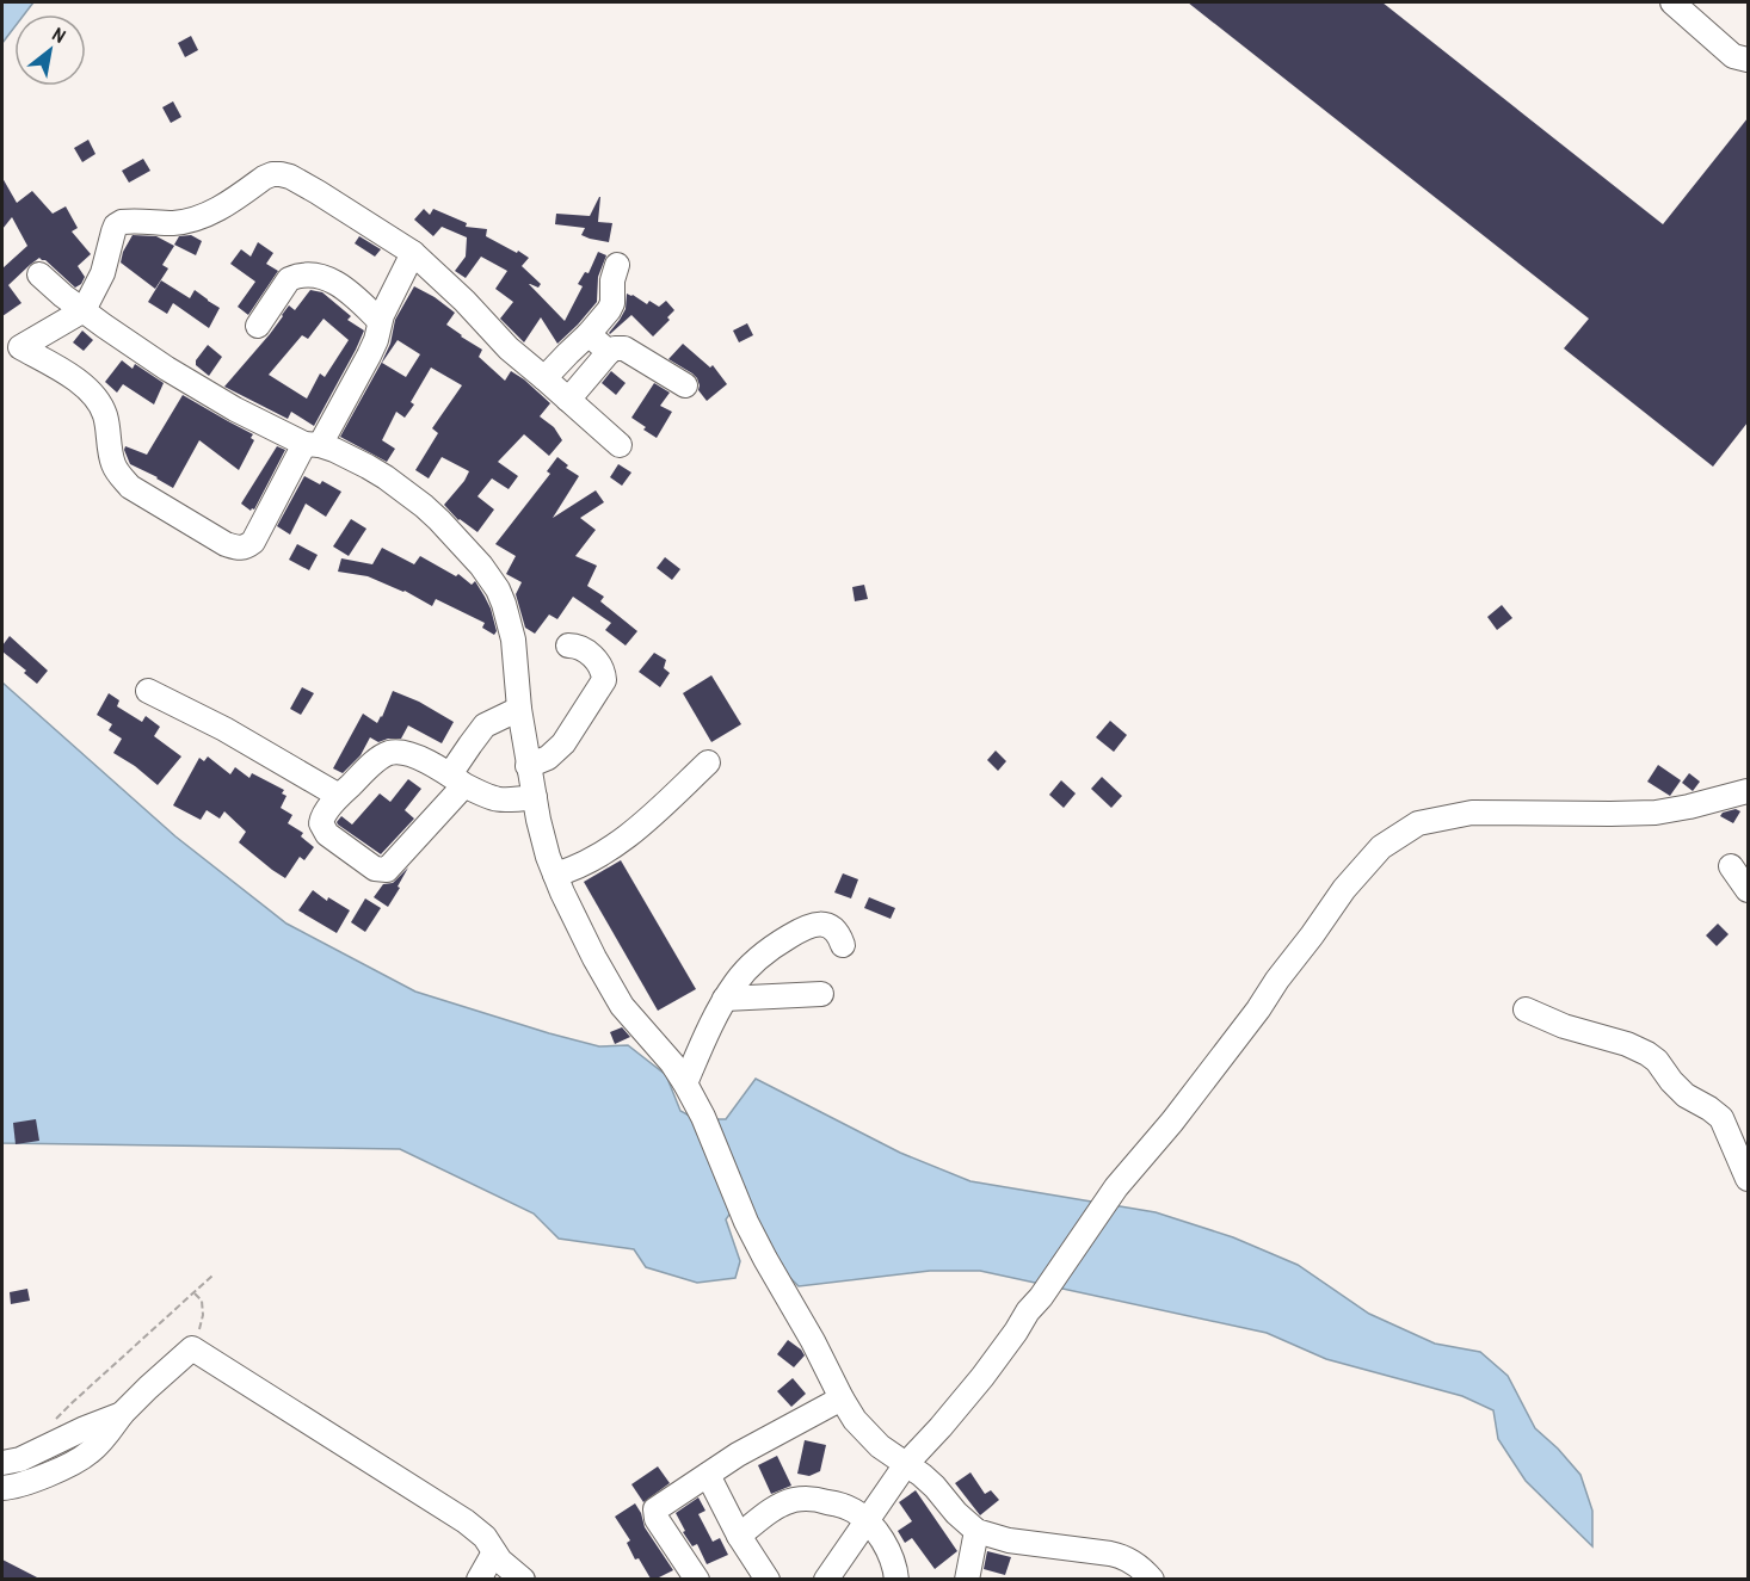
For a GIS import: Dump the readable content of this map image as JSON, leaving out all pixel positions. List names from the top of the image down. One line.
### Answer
{"north":"top right"}
